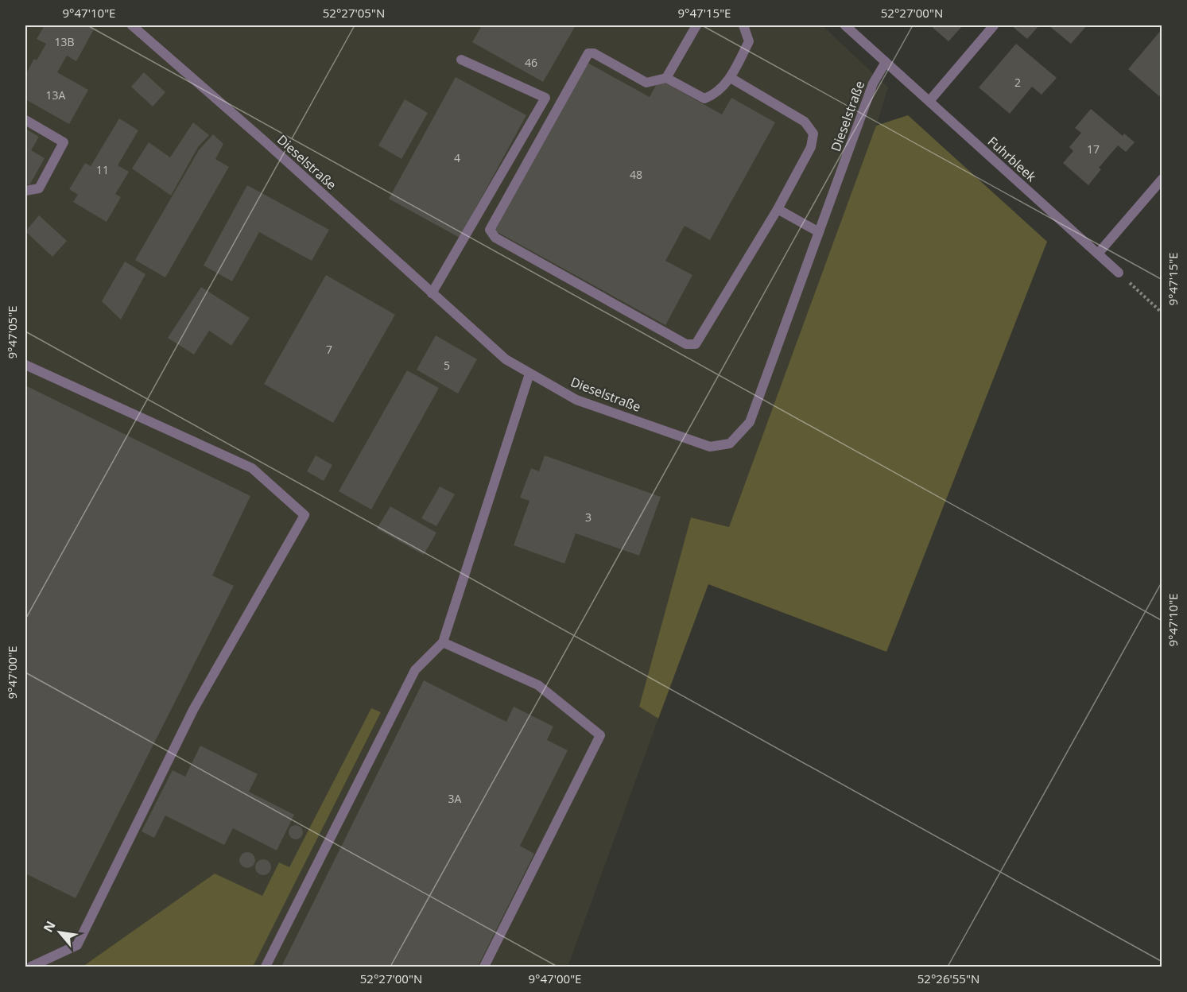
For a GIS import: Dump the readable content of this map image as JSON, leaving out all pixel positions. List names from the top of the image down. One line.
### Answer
{"streets":{"street":["Dieselstraße","Fuhrbleek"]},"crossings":[["Dieselstraße","Fuhrbleek"]],"house_numbers":["13B","46","2","13A","17","4","11","48","7","5","3","3A"],"north":"top left","coordinates":["9°47'10\"E","52°27'05\"N","9°47'15\"E","52°27'00\"N","9°47'05\"E","9°47'00\"E","52°26'55\"N"]}
